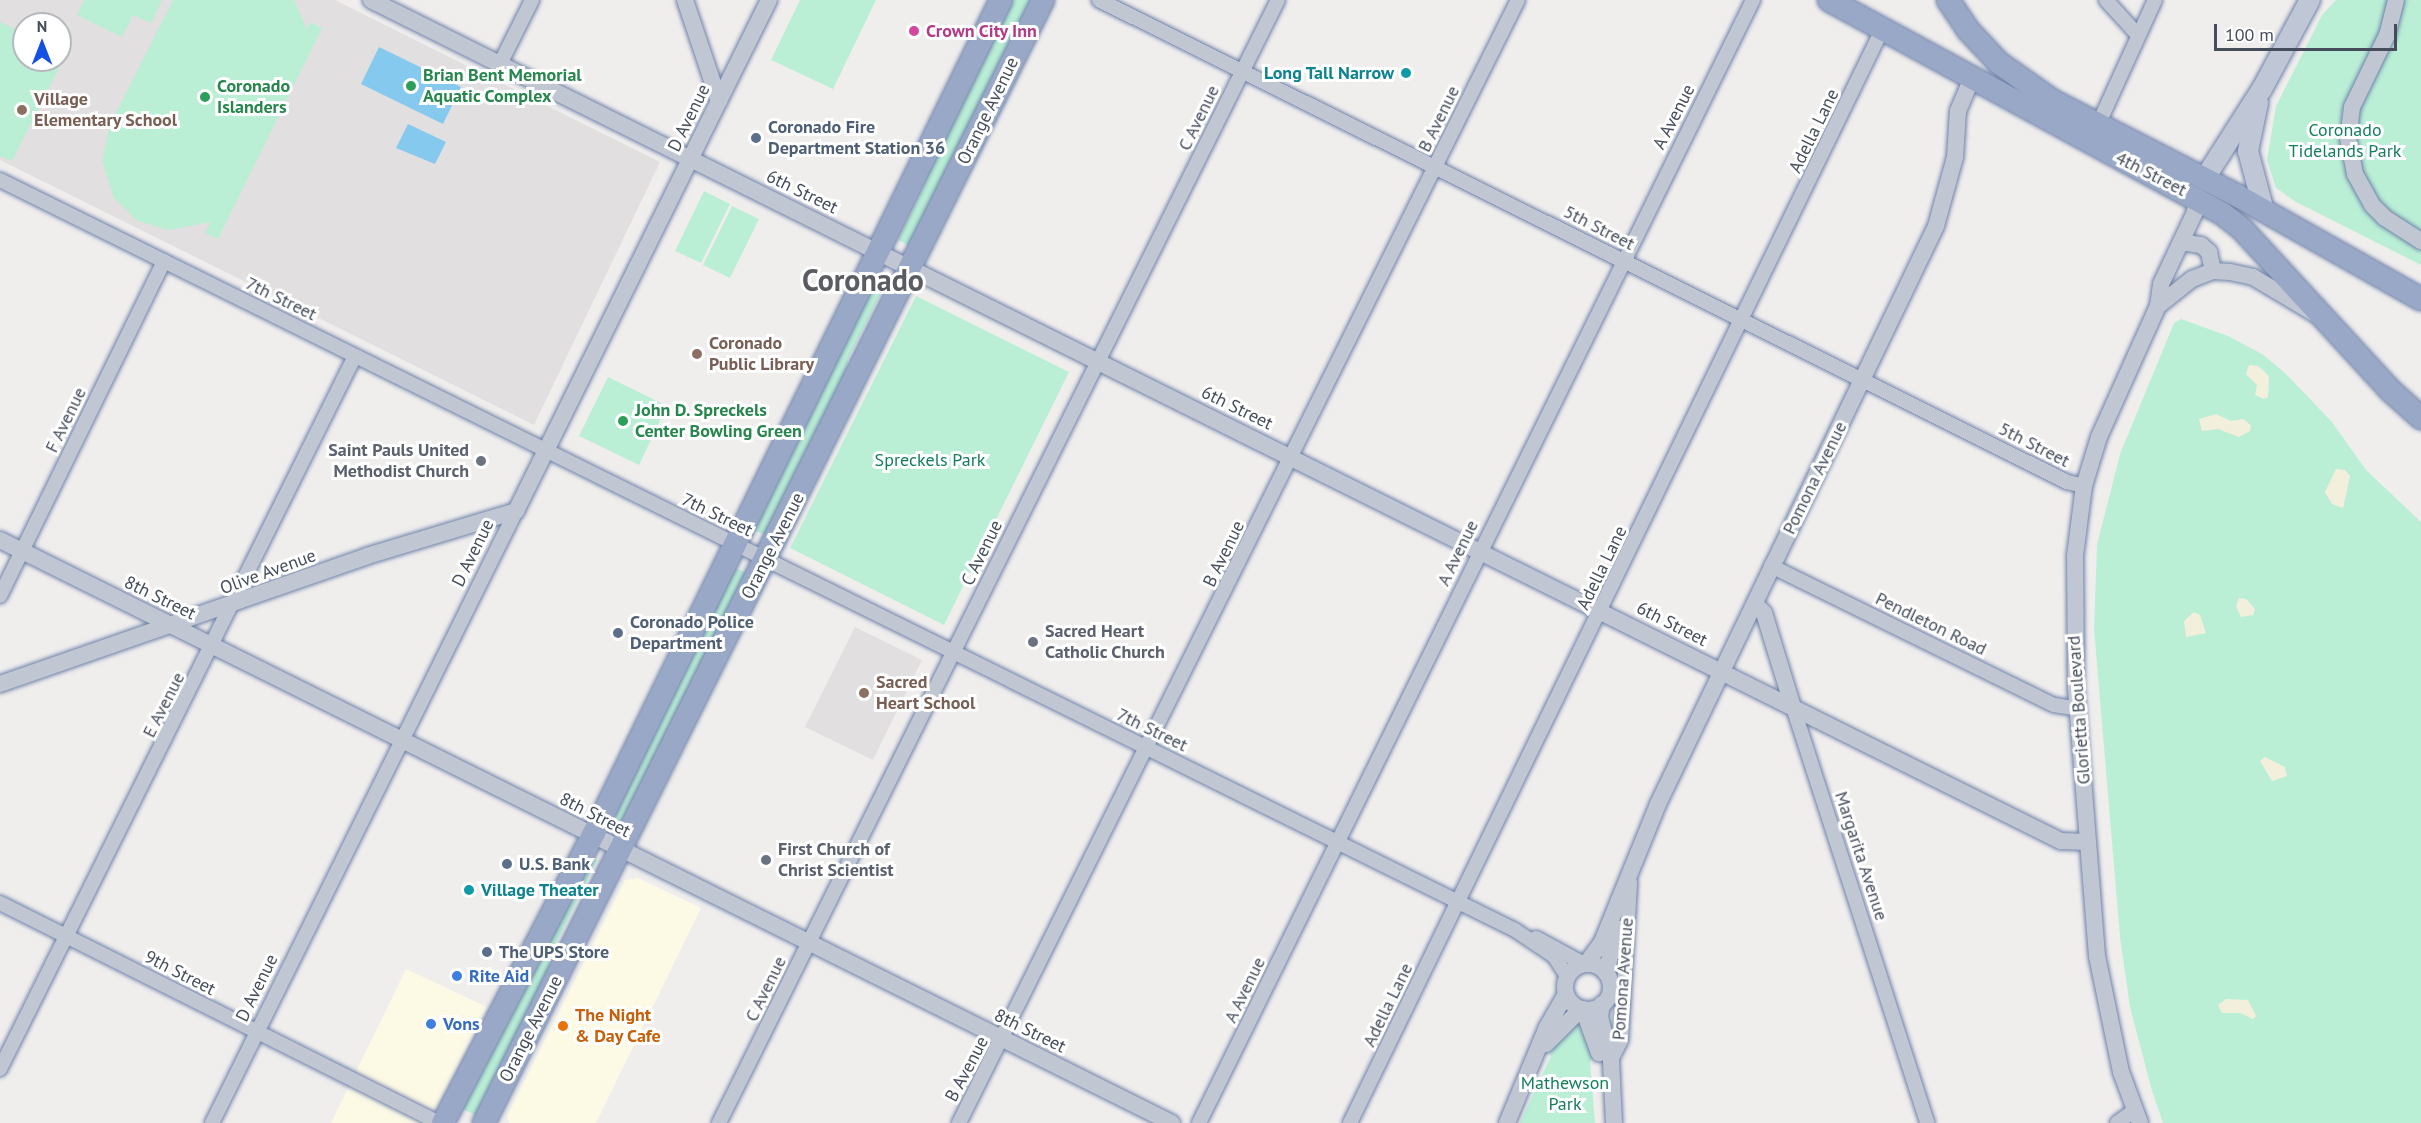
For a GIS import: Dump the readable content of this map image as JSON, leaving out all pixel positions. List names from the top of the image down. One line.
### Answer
{"streets":{"highway":["Orange Avenue","4th Street"],"main road":["Glorietta Boulevard"],"street":["A Avenue","D Avenue","C Avenue","B Avenue","Adella Lane","6th Street","5th Street","7th Street","F Avenue","Pomona Avenue","Olive Avenue","8th Street","Pendleton Road","E Avenue","Margarita Avenue","9th Street"]},"crossings":[["Orange Avenue","6th Street"],["Orange Avenue","7th Street"],["Orange Avenue","8th Street"],["Orange Avenue","9th Street"],["A Avenue","6th Street"],["A Avenue","5th Street"],["A Avenue","7th Street"],["D Avenue","6th Street"],["D Avenue","7th Street"],["D Avenue","Olive Avenue"],["D Avenue","8th Street"],["D Avenue","9th Street"],["C Avenue","6th Street"],["C Avenue","5th Street"],["C Avenue","7th Street"],["C Avenue","8th Street"],["B Avenue","6th Street"],["B Avenue","5th Street"],["B Avenue","7th Street"],["B Avenue","8th Street"],["Adella Lane","4th Street"],["Adella Lane","6th Street"],["Adella Lane","5th Street"],["Adella Lane","7th Street"],["4th Street","Pomona Avenue"],["4th Street","Glorietta Boulevard"],["6th Street","Pomona Avenue"],["6th Street","Glorietta Boulevard"],["6th Street","Margarita Avenue"],["5th Street","Pomona Avenue"],["5th Street","Glorietta Boulevard"],["7th Street","F Avenue"],["7th Street","Pomona Avenue"],["7th Street","E Avenue"],["F Avenue","8th Street"],["Pomona Avenue","Pendleton Road"],["Pomona Avenue","Margarita Avenue"],["Olive Avenue","8th Street"],["Olive Avenue","E Avenue"],["8th Street","E Avenue"],["Pendleton Road","Glorietta Boulevard"],["E Avenue","9th Street"]],"districts":["Coronado"],"parks":["Coronado Tidelands Park","Spreckels Park","Mathewson Park"],"places":["Crown City Inn","Long Tall Narrow","Brian Bent Memorial Aquatic Complex","Coronado Islanders","Village Elementary School","Coronado Fire Department Station 36","Coronado Public Library","John D. Spreckels Center Bowling Green","Saint Pauls United Methodist Church","Coronado Police Department","Sacred Heart Catholic Church","Sacred Heart School","First Church of Christ Scientist","U.S. Bank","Village Theater","The UPS Store","Rite Aid","Vons","The Night & Day Cafe"],"scale_bar":"100 m","north":"top"}
